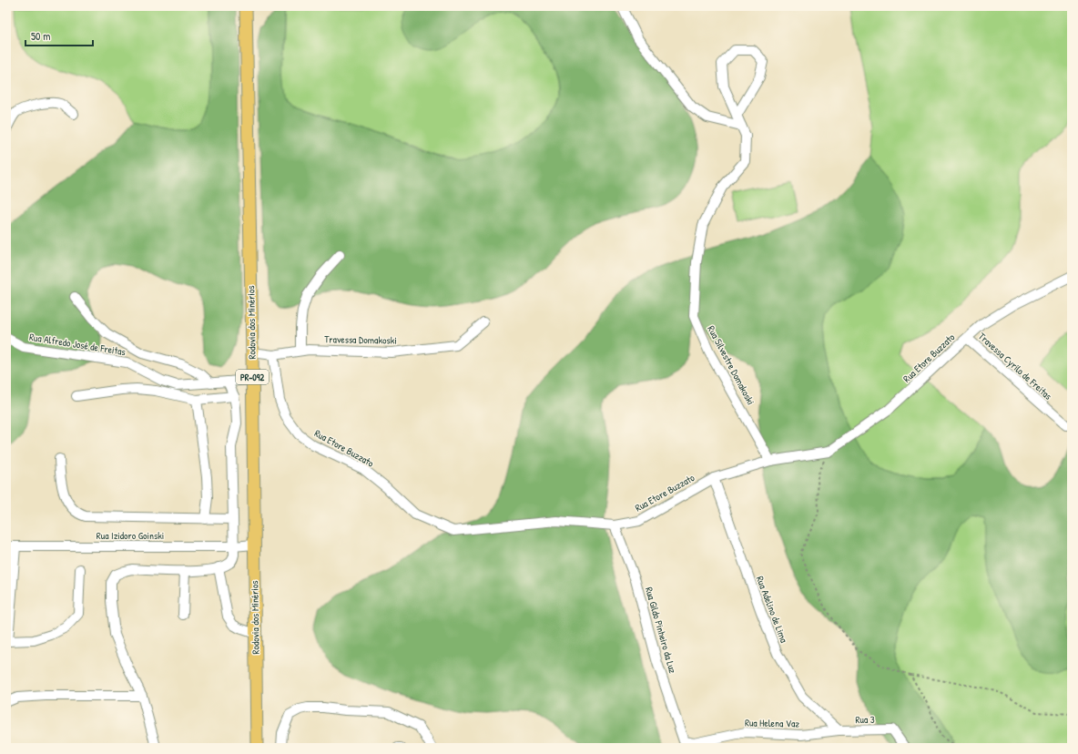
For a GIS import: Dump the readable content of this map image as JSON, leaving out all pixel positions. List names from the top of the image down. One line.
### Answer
{"streets":{"main road":["Rodovia dos Minérios","PR-092"],"street":["Travessa Domakoski","Rua Alfredo José de Freitas","Rua Etore Buzzato","Rua Silvestre Domakoski","Travessa Cyrilo de Freitas","Rua Izidoro Goinski","Rua Adelino de Lima","Rua Gildo Pinheiro da Luz","Rua 3","Rua Helena Vaz"]},"crossings":[["Rodovia dos Minérios","Rua Alfredo José de Freitas"],["Rodovia dos Minérios","Rua Izidoro Goinski"],["Travessa Domakoski","Rua Etore Buzzato"],["Rua Etore Buzzato","Rua Silvestre Domakoski"],["Rua Etore Buzzato","Travessa Cyrilo de Freitas"],["Rua Etore Buzzato","Rua Adelino de Lima"],["Rua Etore Buzzato","Rua Gildo Pinheiro da Luz"],["Rua Adelino de Lima","Rua 3"],["Rua Adelino de Lima","Rua Helena Vaz"],["Rua Gildo Pinheiro da Luz","Rua Helena Vaz"],["Rua 3","Rua Helena Vaz"]],"scale_bar":"50 m"}
